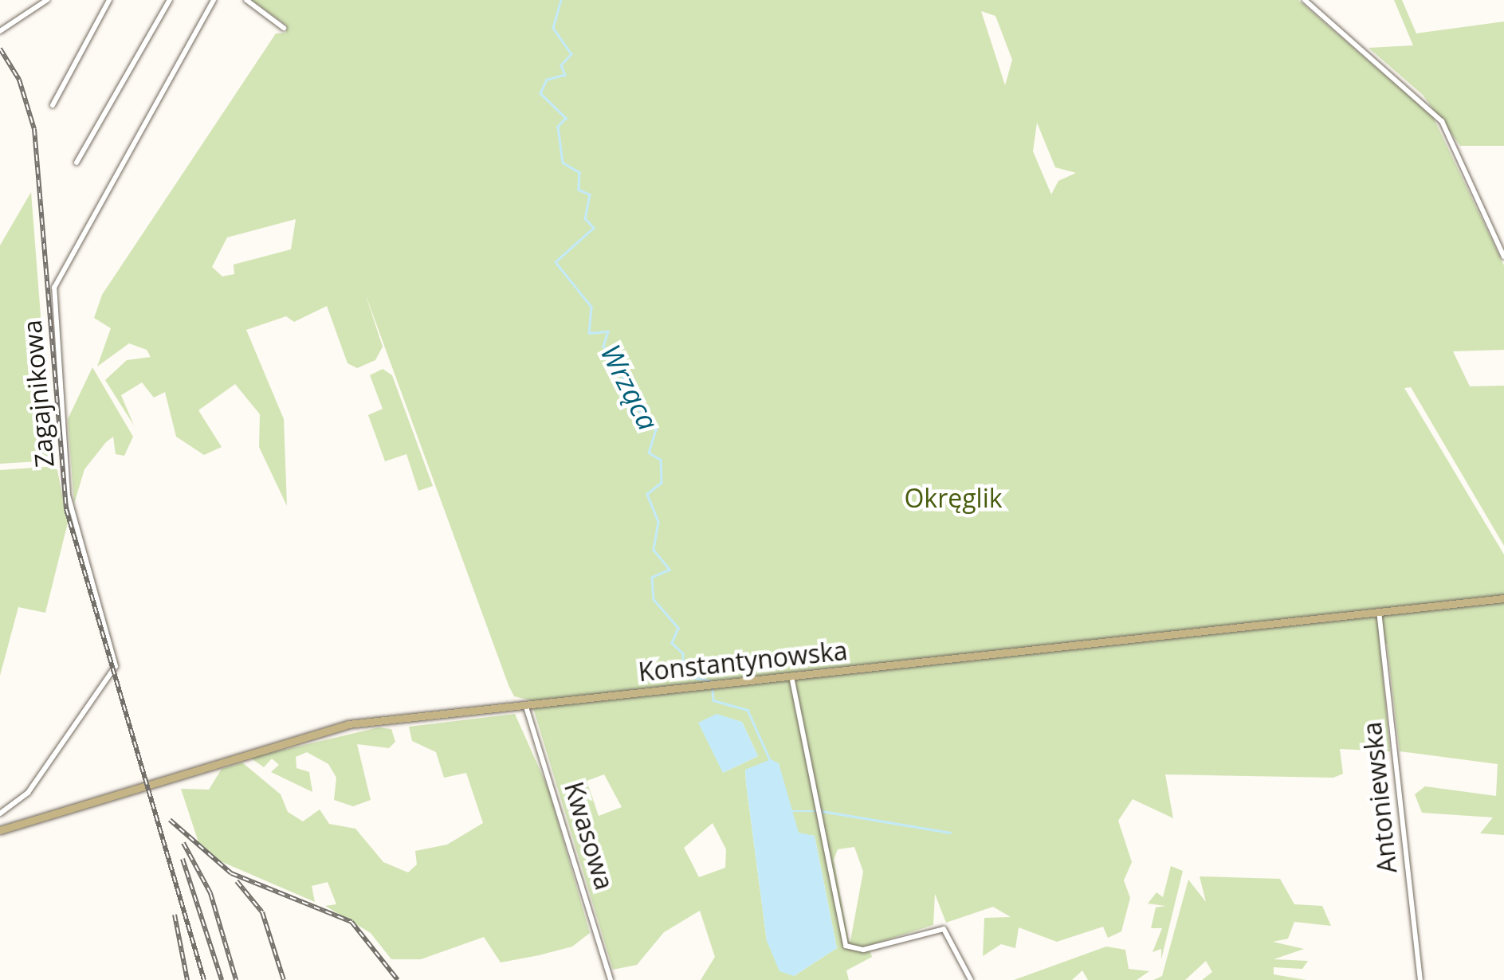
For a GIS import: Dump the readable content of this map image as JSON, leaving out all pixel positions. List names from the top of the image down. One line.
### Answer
{"streets":{"main road":["Konstantynowska"],"street":["Zagajnikowa","Antoniewska","Kwasowa"]},"crossings":[["Konstantynowska","Antoniewska"],["Konstantynowska","Kwasowa"]],"water":["Wrząca"],"parks":["Okręglik"]}
